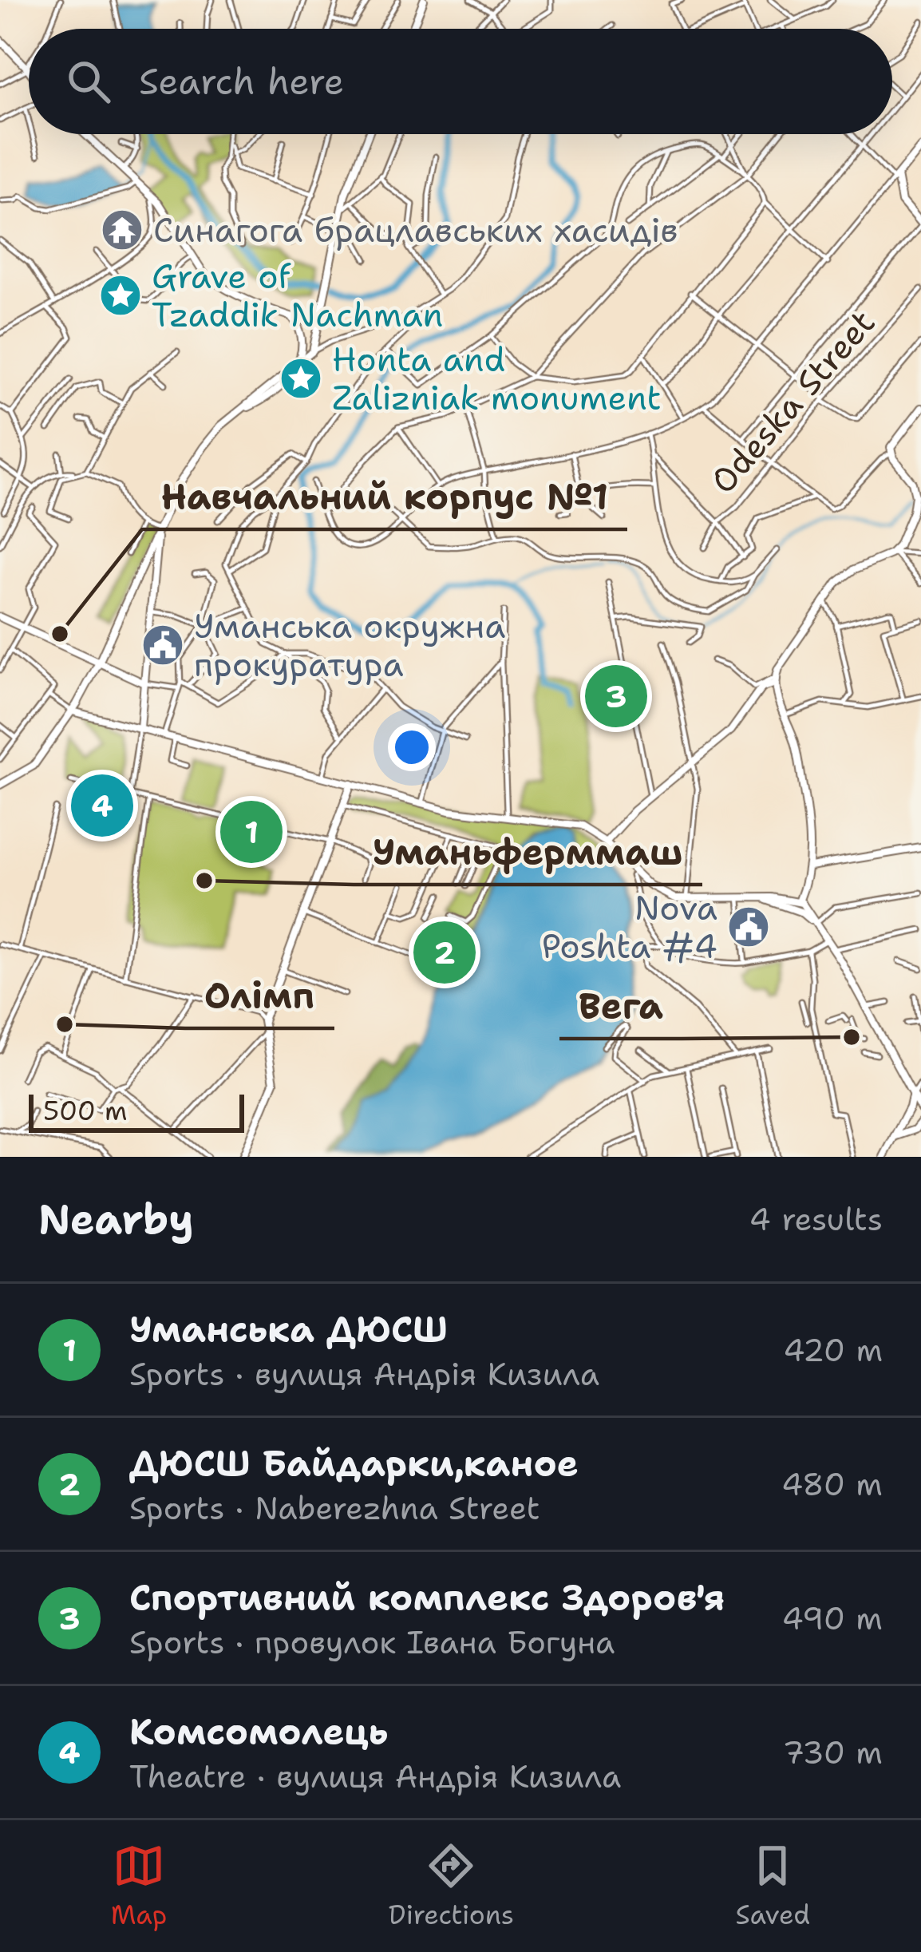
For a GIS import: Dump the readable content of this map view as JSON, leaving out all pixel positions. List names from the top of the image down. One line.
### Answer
{"streets":{"street":["Odeska Street"]},"places":{"temple":["Синагога брацлавських хасидів"],"place":["Grave of Tzaddik Nachman","Honta and Zalizniak monument"],"other":["Навчальний корпус №1","Уманьферммаш","Олімп","Вега"],"public building":["Уманська окружна прокуратура","Nova Poshta #4"]},"scale_bar":"500 m","page":{"search":"Search here","pins":["3","4","1","2"],"scale":"500 m","heading":["Nearby","4 results"],"list":[{"mark":"1","name":"Уманська ДЮСШ","note":"Sports · вулиця Андрія Кизила","value":"420 m"},{"mark":"2","name":"ДЮСШ Байдарки,каное","note":"Sports · Naberezhna Street","value":"480 m"},{"mark":"3","name":"Спортивний комплекс Здоров'я","note":"Sports · провулок Івана Богуна","value":"490 m"},{"mark":"4","name":"Комсомолець","note":"Theatre · вулиця Андрія Кизила","value":"730 m"}],"nav":["Map","Directions","Saved"]}}
